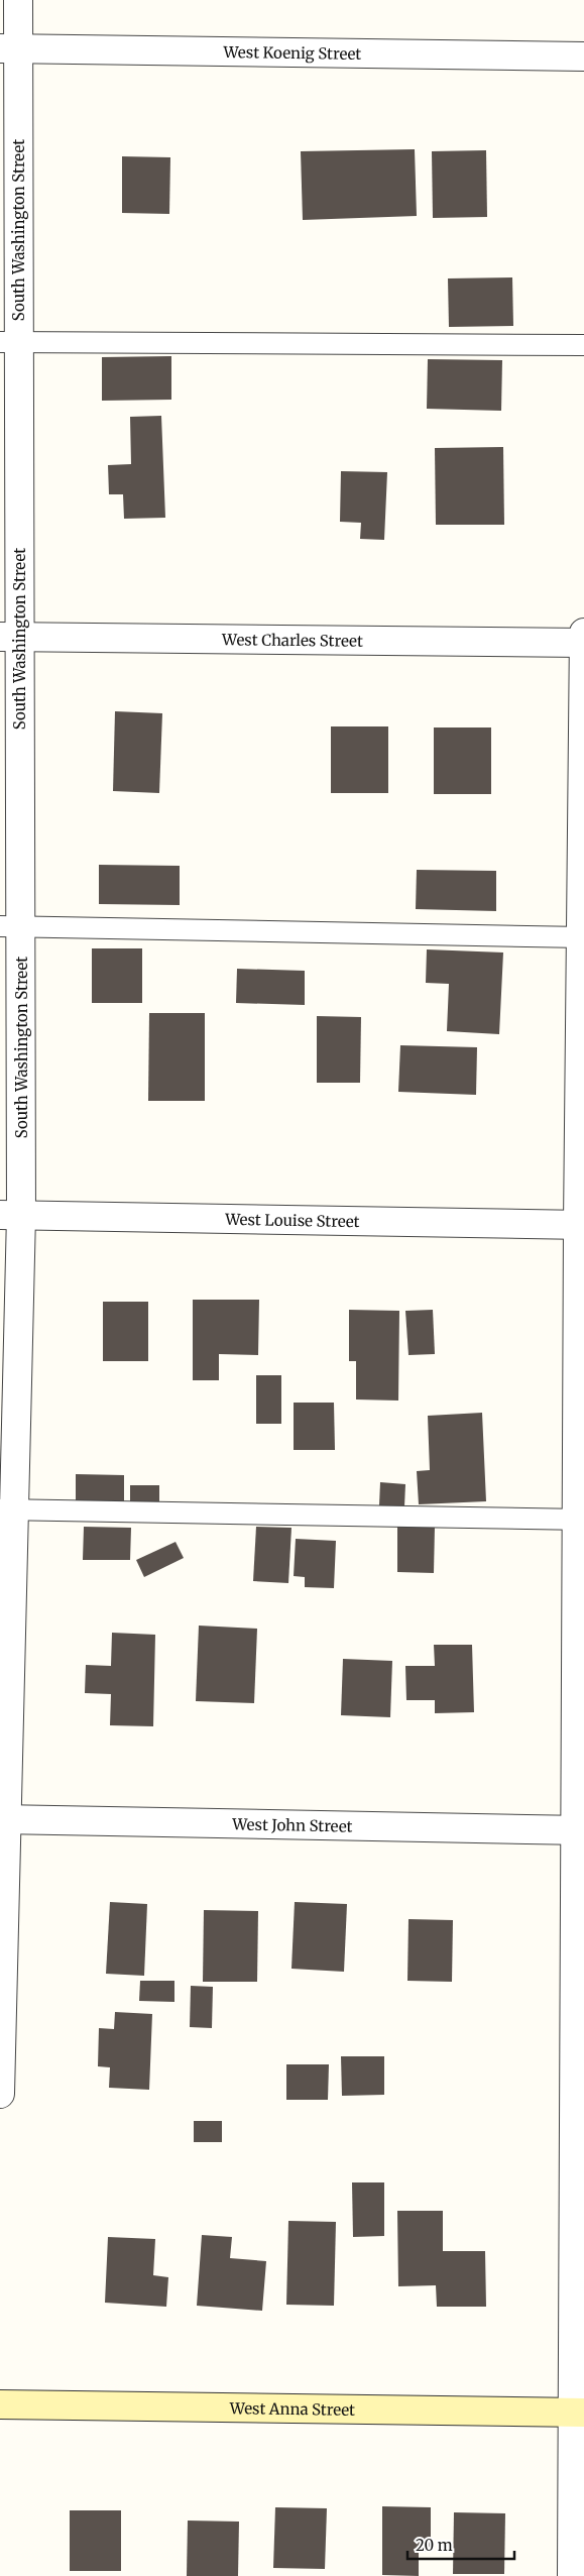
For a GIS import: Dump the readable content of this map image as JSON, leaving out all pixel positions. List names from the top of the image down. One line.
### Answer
{"streets":{"main road":["West Anna Street"],"street":["West Koenig Street","South Washington Street","West Charles Street","West Louise Street","West John Street"]},"crossings":[["West Koenig Street","South Washington Street"],["South Washington Street","West Charles Street"],["South Washington Street","West Louise Street"],["South Washington Street","West John Street"]],"scale_bar":"20 m"}
